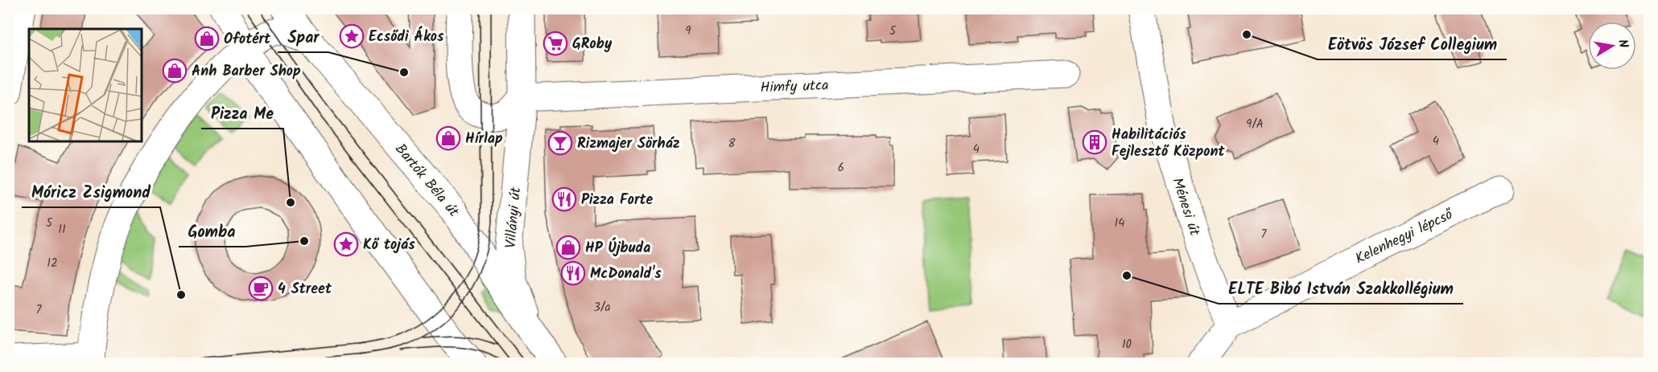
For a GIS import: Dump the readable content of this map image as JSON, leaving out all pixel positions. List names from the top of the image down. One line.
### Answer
{"streets":{"street":["Himfy utca","Bartók Béla út","Ménesi út","Villányi út","Kelenhegyi lépcső"]},"crossings":[["Himfy utca","Villányi út"],["Bartók Béla út","Villányi út"],["Ménesi út","Kelenhegyi lépcső"]],"places":{"other":["Eötvös József Collegium","Spar","Pizza Me","Gomba","ELTE Bibó István Szakkollégium","Móricz Zsigmond"],"place":["Ecsődi Ákos","Kő tojás"],"shop":["Ofotért","Anh Barber Shop","Hírlap","HP Újbuda"],"supermarket":["GRoby"],"building":["Habilitációs Fejlesztő Központ"],"bar":["Rizmajer Sörház"],"restaurant":["Pizza Forte","McDonald's"],"cafe":["4 Street"]},"house_numbers":["9","5","9/A","4","8","4","6","5","14","11","7","12","3/a","7","10"],"north":"right"}
